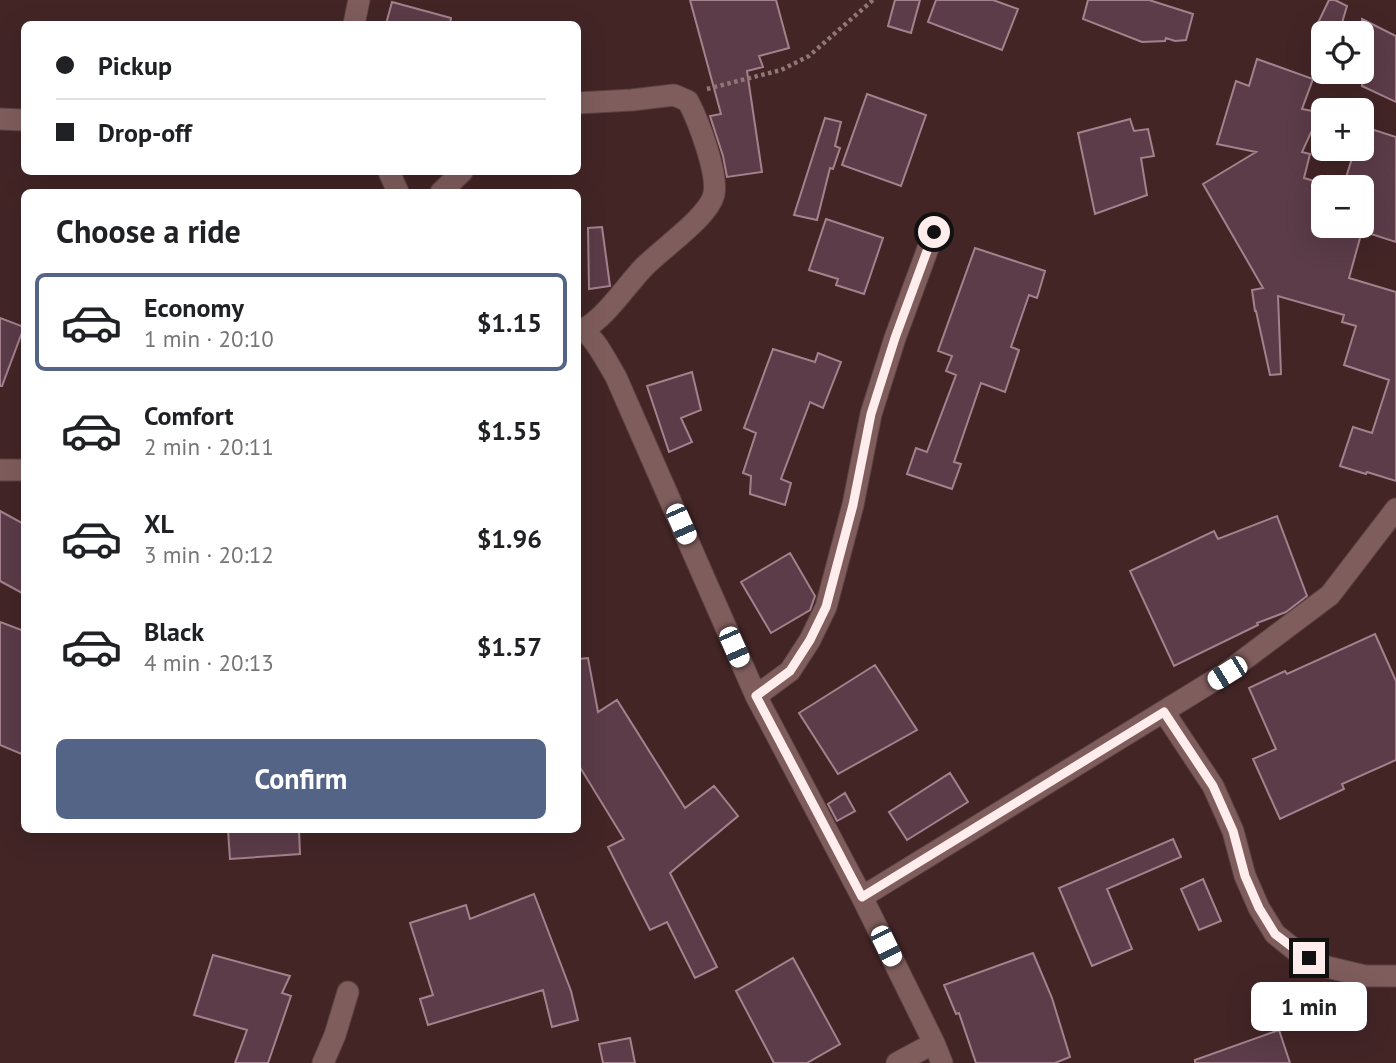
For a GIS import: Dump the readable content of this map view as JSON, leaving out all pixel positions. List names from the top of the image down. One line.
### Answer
{"page":{"map_buttons":["+","−"],"banner":["Pickup","Drop-off"],"heading":"Choose a ride","list":[{"name":"Economy","note":"1 min · 20:10","value":"$1.15"},{"name":"Comfort","note":"2 min · 20:11","value":"$1.55"},{"name":"XL","note":"3 min · 20:12","value":"$1.96"},{"name":"Black","note":"4 min · 20:13","value":"$1.57"}],"buttons":"Confirm","bubble":"1 min"}}
